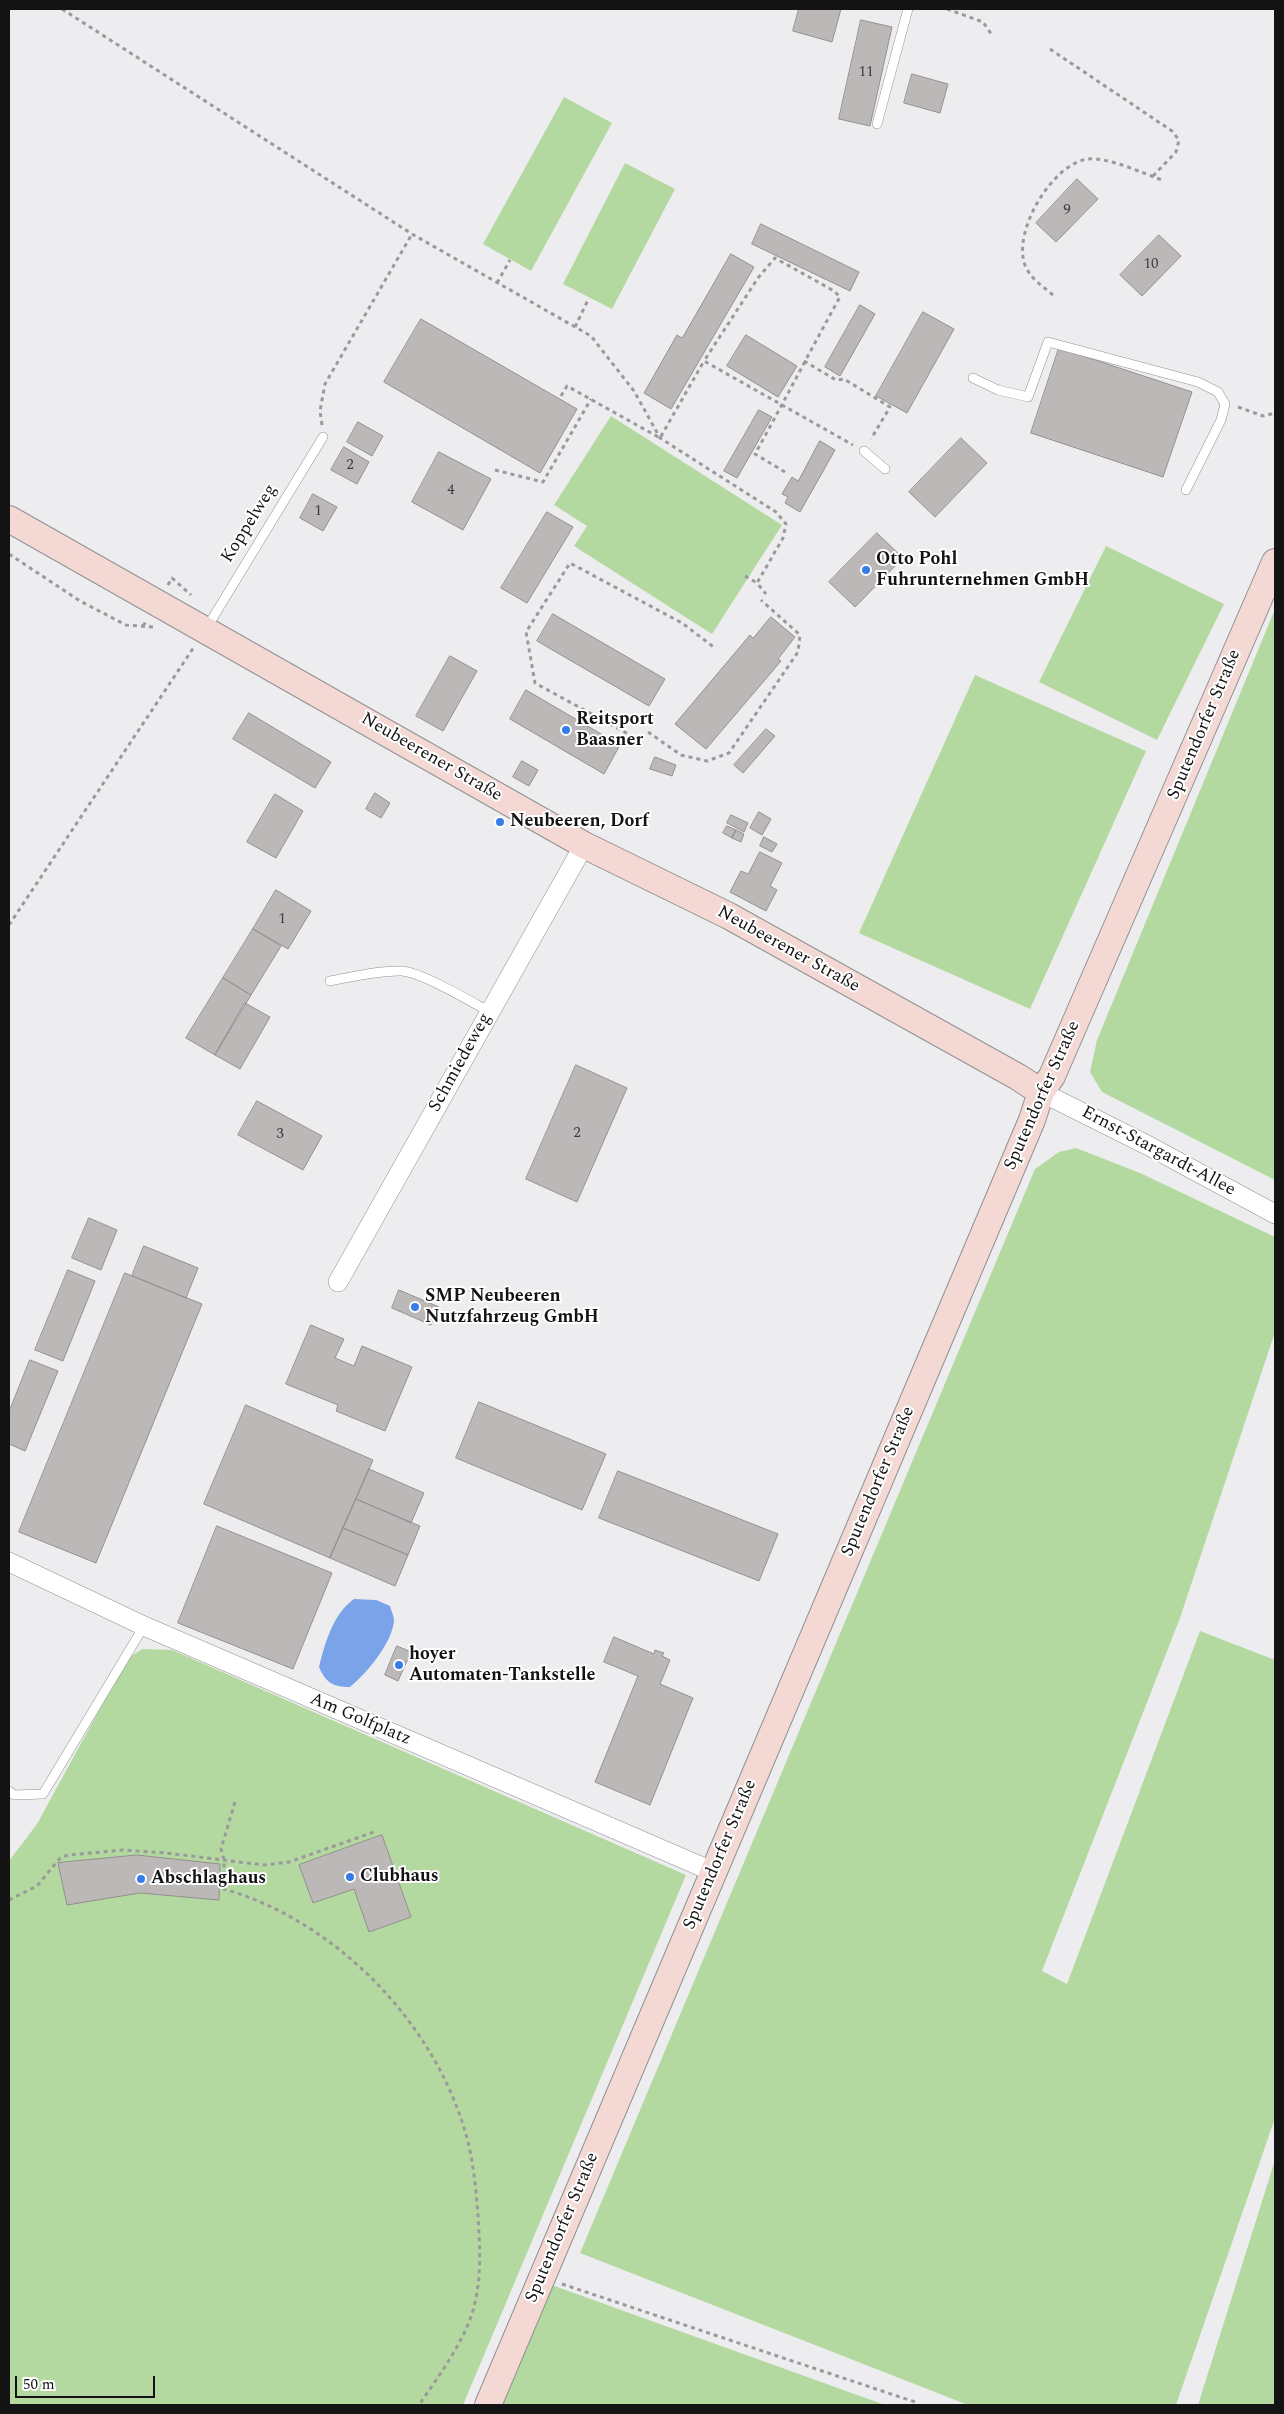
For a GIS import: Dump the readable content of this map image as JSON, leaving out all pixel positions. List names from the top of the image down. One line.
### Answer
{"streets":{"main road":["Sputendorfer Straße","Neubeerener Straße"],"street":["Schmiedeweg","Ernst-Stargardt-Allee","Am Golfplatz"],"lane":["Koppelweg"]},"crossings":[["Koppelweg","Neubeerener Straße"],["Sputendorfer Straße","Neubeerener Straße"],["Sputendorfer Straße","Ernst-Stargardt-Allee"],["Sputendorfer Straße","Am Golfplatz"],["Neubeerener Straße","Schmiedeweg"],["Neubeerener Straße","Ernst-Stargardt-Allee"]],"places":["Otto Pohl Fuhrunternehmen GmbH","Reitsport Baasner","Neubeeren, Dorf","SMP Neubeeren Nutzfahrzeug GmbH","hoyer Automaten-Tankstelle","Clubhaus","Abschlaghaus"],"house_numbers":["11","9","10","2","4","1","1","2","3"],"scale_bar":"50 m"}
